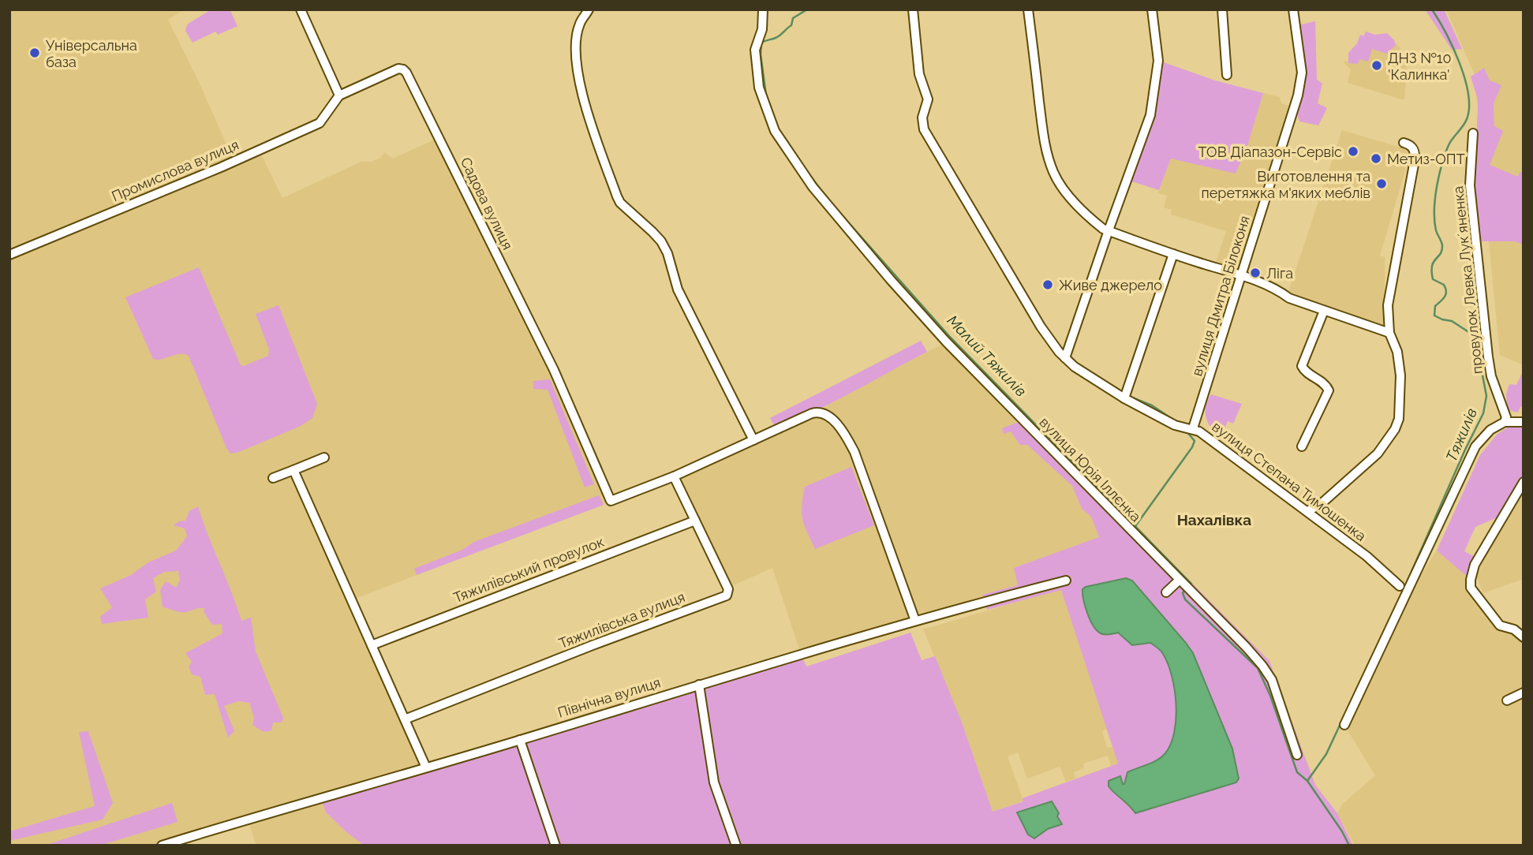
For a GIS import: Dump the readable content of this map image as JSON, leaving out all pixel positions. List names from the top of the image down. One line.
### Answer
{"streets":{"street":["Промислова вулиця","Садова вулиця","провулок Левка Лукʼяненка","вулиця Дмитра Білоконя","вулиця Юрія Іллєнка","вулиця Степана Тимошенка","Тяжилівський провулок","Тяжилівська вулиця","Північна вулиця"]},"crossings":[["Промислова вулиця","Садова вулиця"],["Садова вулиця","Тяжилівська вулиця"],["вулиця Дмитра Білоконя","вулиця Степана Тимошенка"],["Тяжилівський провулок","Тяжилівська вулиця"]],"districts":["Нахалівка"],"water":["Малий Тяжилів","Тяжилів"],"places":["Універсальна база","ДНЗ №10 'Калинка'","ТОВ Діапазон-Сервіс","Метиз-ОПТ","Виготовлення та перетяжка м'яких меблів","Ліга","Живе джерело"]}
